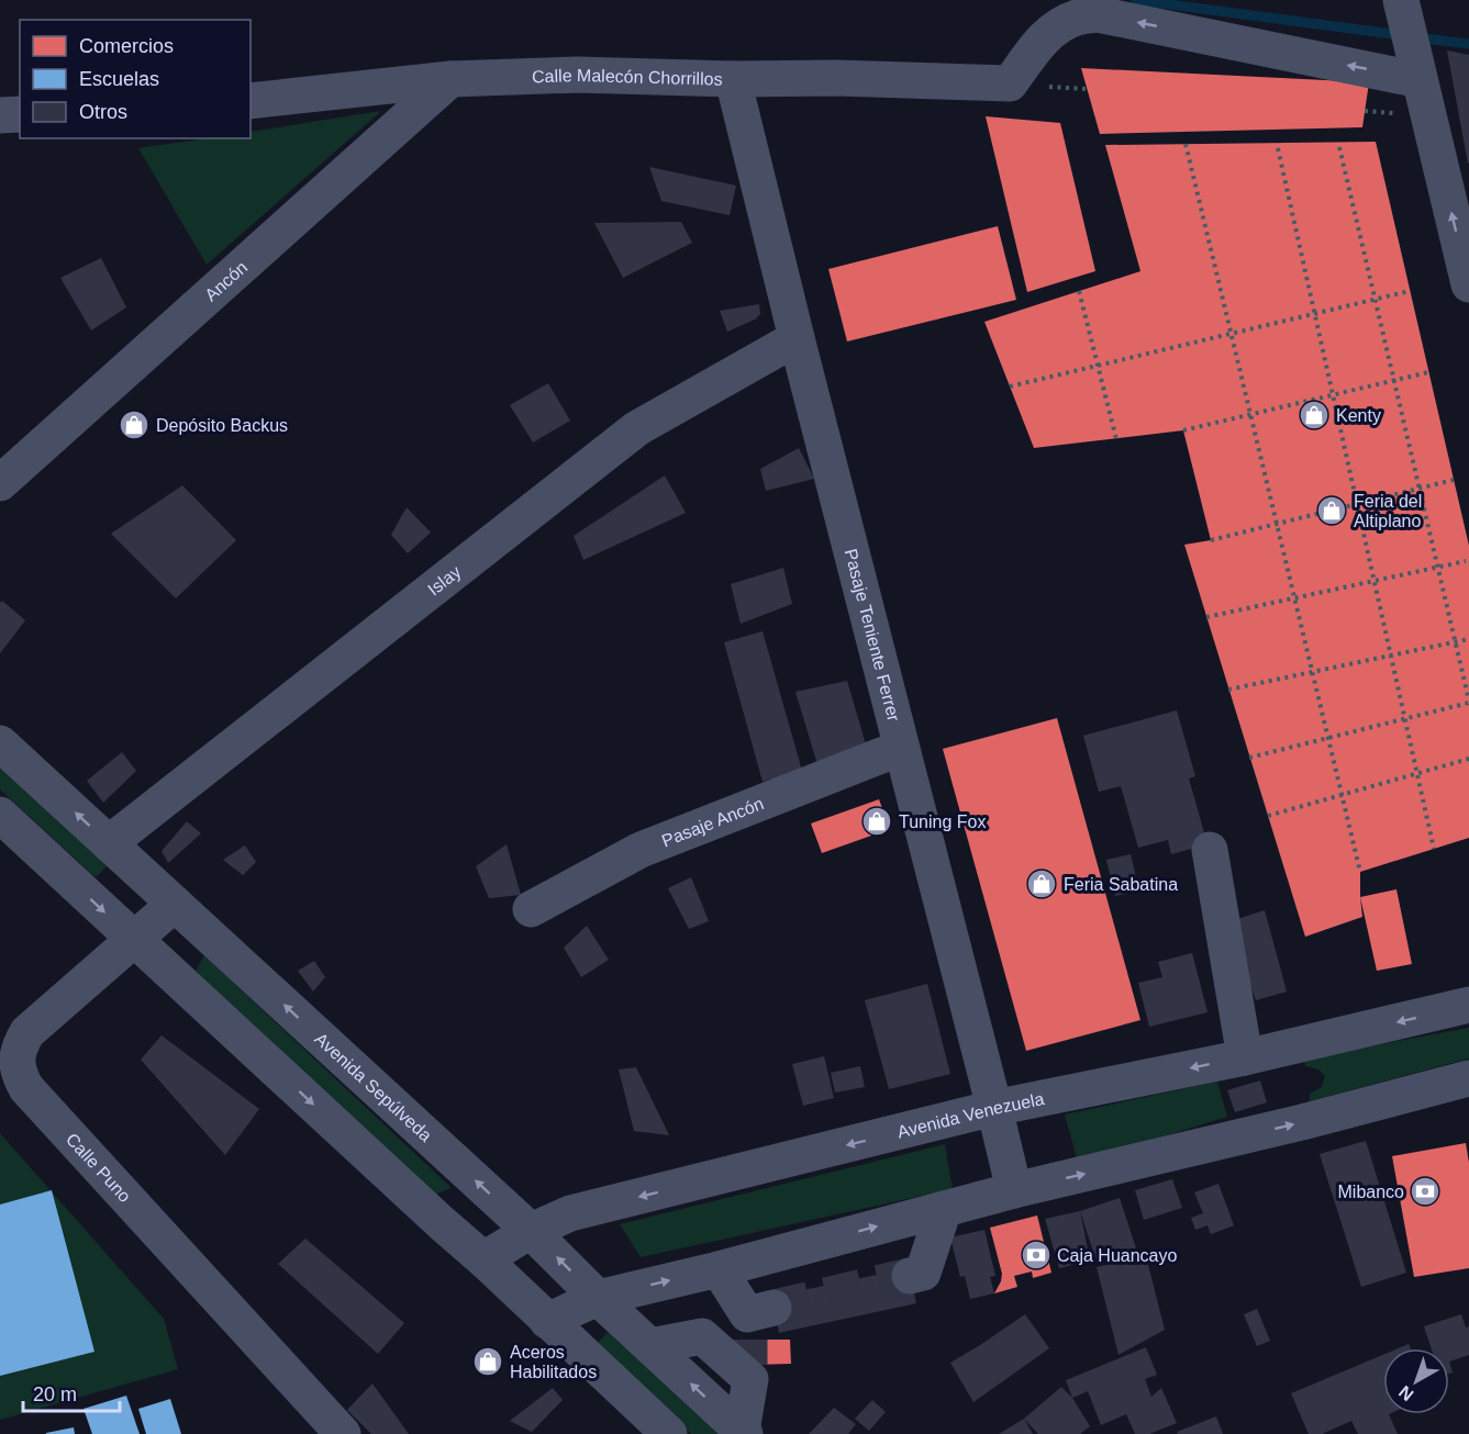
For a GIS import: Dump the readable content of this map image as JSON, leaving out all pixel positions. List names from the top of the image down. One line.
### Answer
{"streets":{"street":["Calle Malecón Chorrillos","Ancón","Islay","Pasaje Teniente Ferrer","Pasaje Ancón","Avenida Sepúlveda","Avenida Venezuela","Calle Puno"]},"crossings":[["Calle Malecón Chorrillos","Ancón"],["Calle Malecón Chorrillos","Pasaje Teniente Ferrer"],["Islay","Pasaje Teniente Ferrer"],["Islay","Avenida Sepúlveda"],["Pasaje Teniente Ferrer","Pasaje Ancón"],["Pasaje Teniente Ferrer","Avenida Venezuela"],["Avenida Sepúlveda","Avenida Venezuela"],["Avenida Sepúlveda","Calle Puno"]],"one_way":["Calle Malecón Chorrillos"],"places":{"shop":["Kenty","Depósito Backus","Feria del Altiplano","Tuning Fox","Feria Sabatina","Aceros Habilitados"],"bank":["Mibanco","Caja Huancayo"]},"legend":["Comercios","Escuelas","Otros"],"scale_bar":"20 m","north":"bottom left"}
